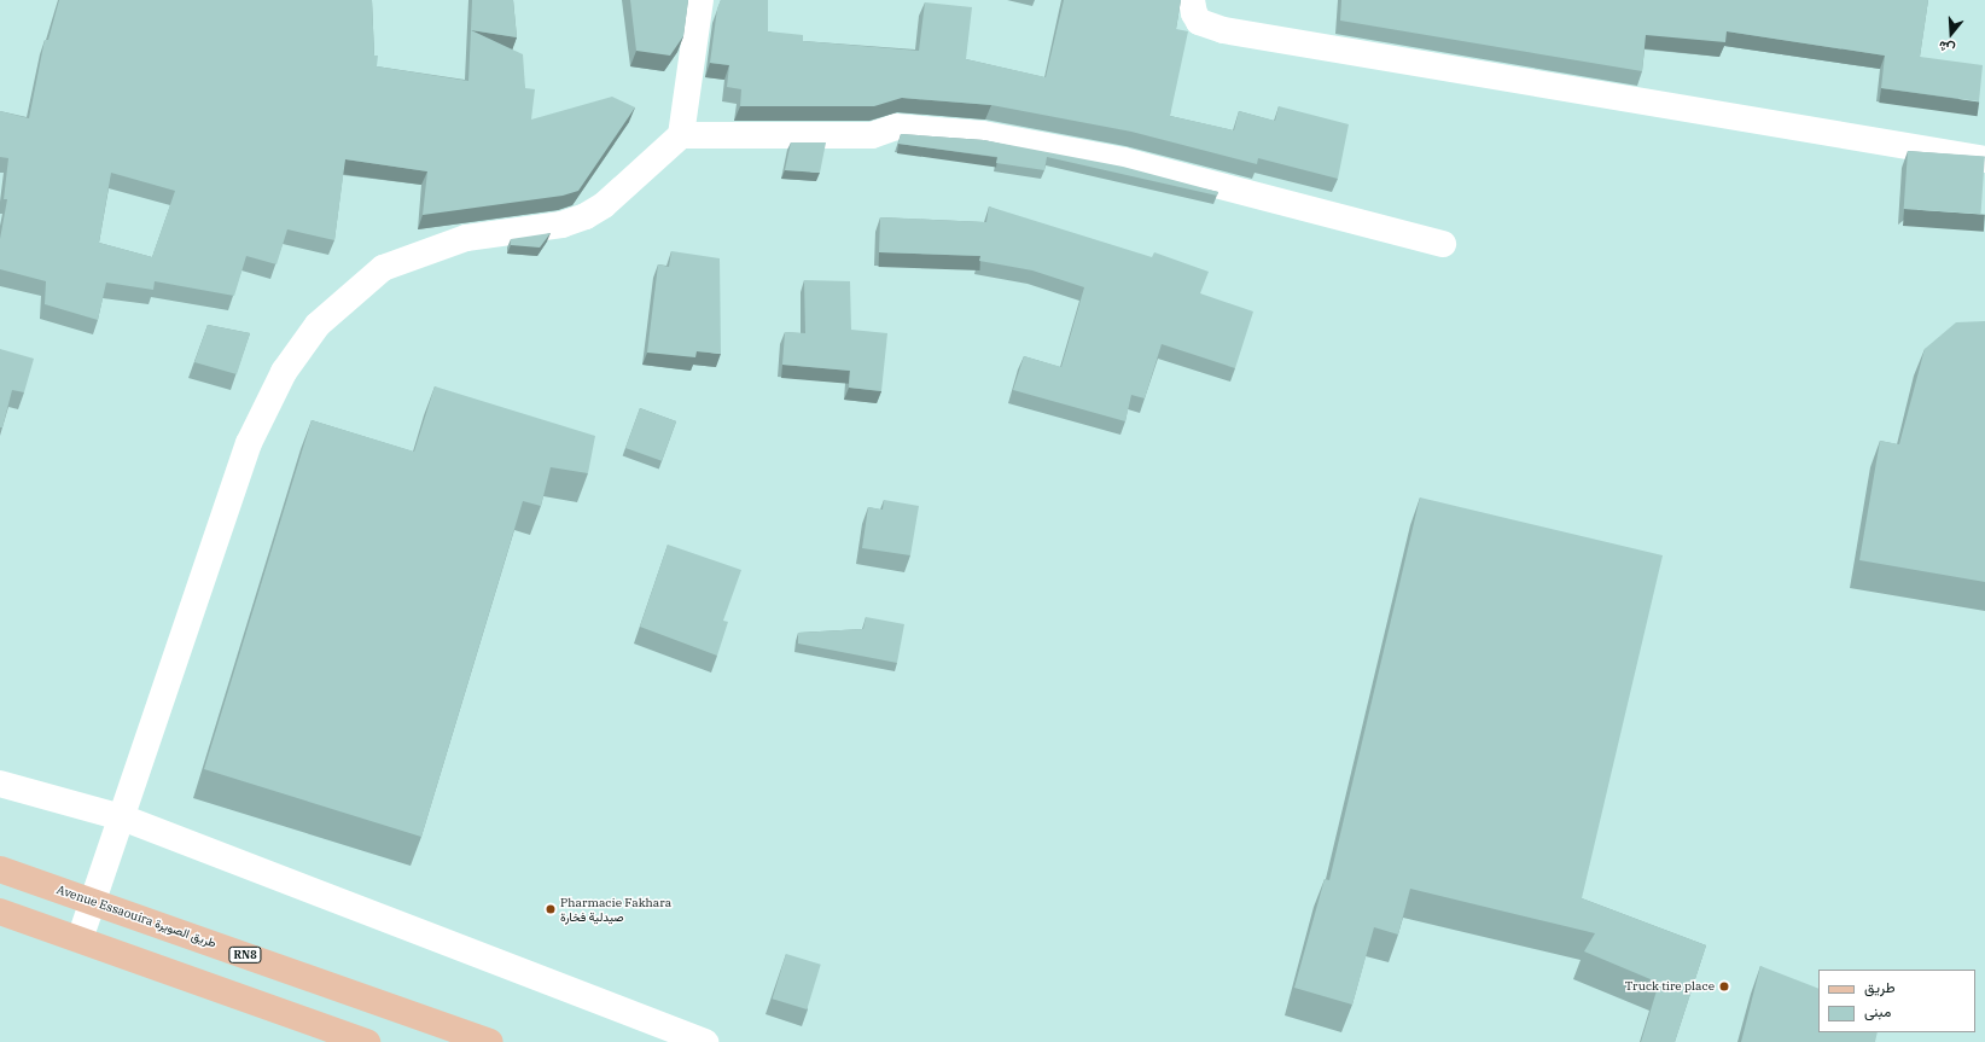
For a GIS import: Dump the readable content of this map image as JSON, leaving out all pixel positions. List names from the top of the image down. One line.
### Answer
{"streets":{"main road":["Avenue Essaouira طريق الصويرة","RN8"]},"places":["Pharmacie Fakhara صيدلية فخارة","Truck tire place"],"legend":["طريق","مبنى"],"north":"bottom"}
